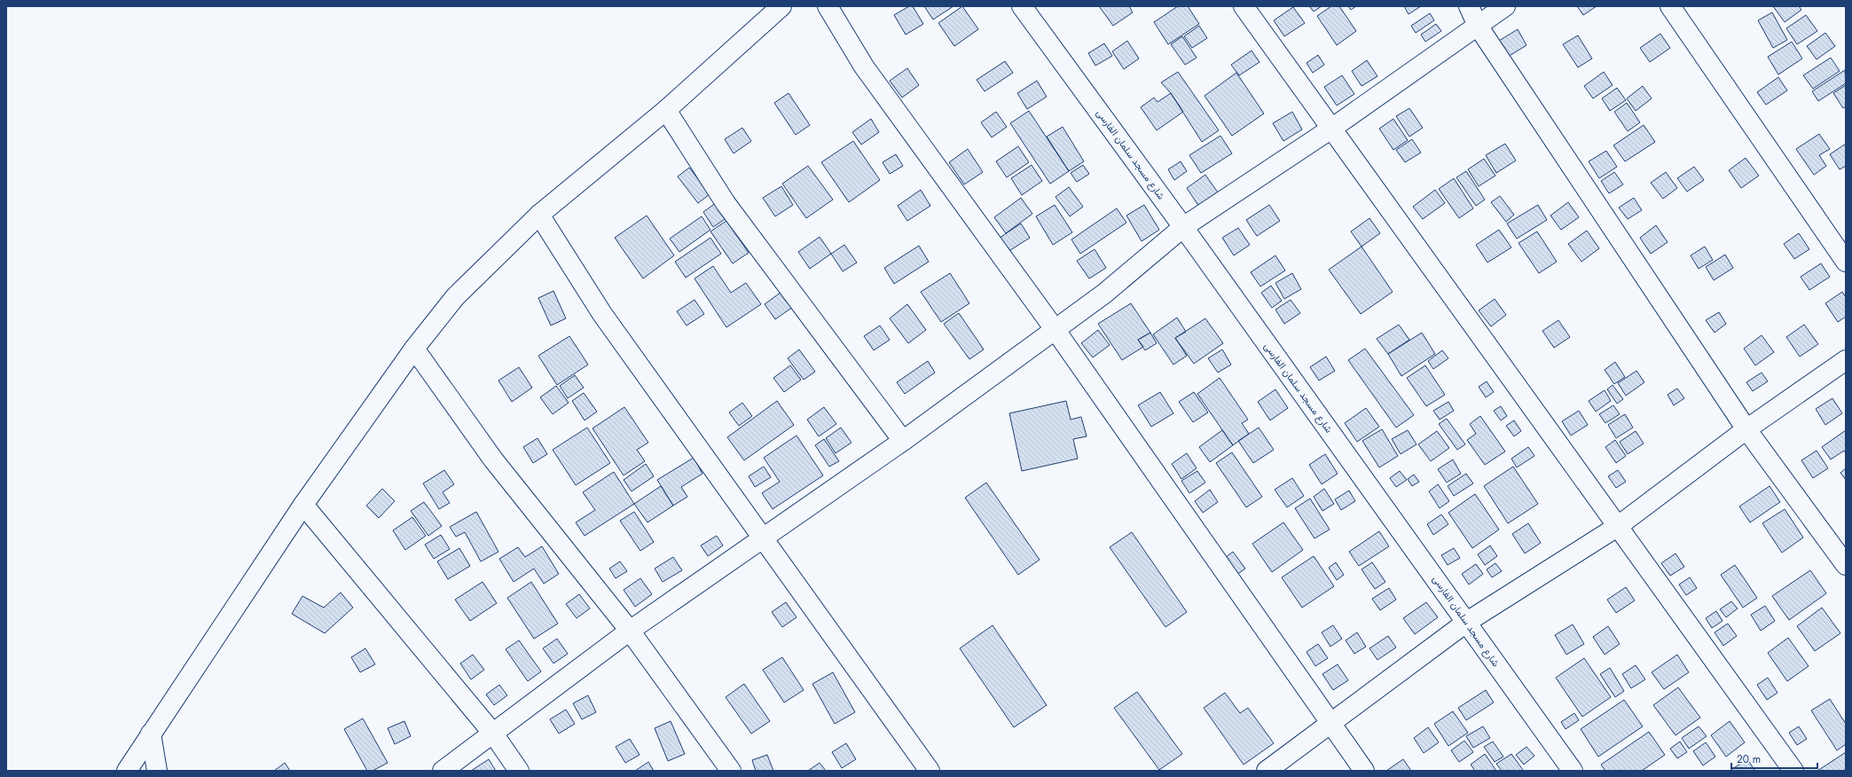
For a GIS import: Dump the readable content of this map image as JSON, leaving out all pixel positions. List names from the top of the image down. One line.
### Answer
{"streets":{"street":["شارع مسجد سلمان الفارسى"]},"scale_bar":"20 m"}
